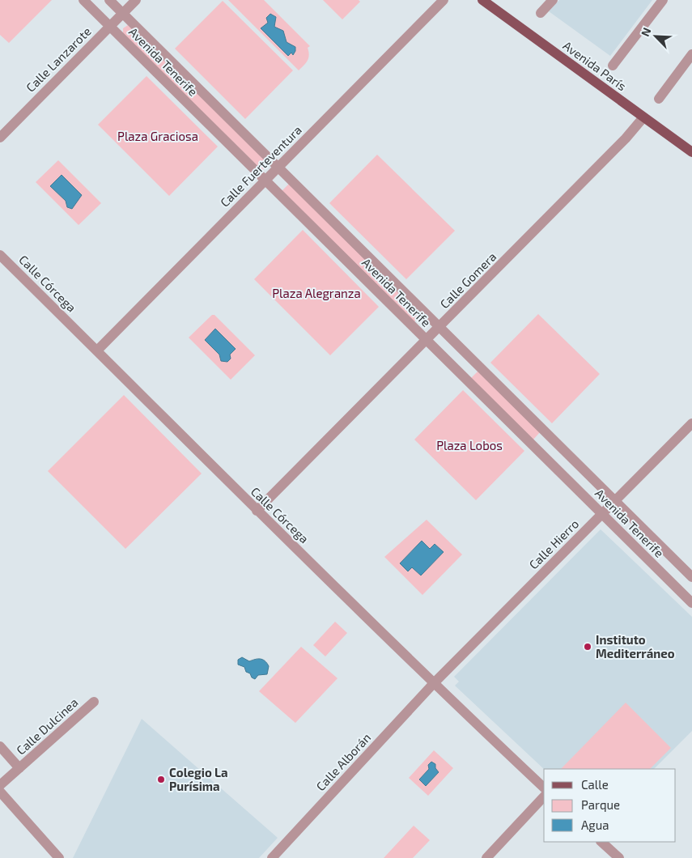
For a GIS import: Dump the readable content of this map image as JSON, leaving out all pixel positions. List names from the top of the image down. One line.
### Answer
{"streets":{"main road":["Avenida París"],"street":["Calle Lanzarote","Avenida Tenerife","Calle Fuerteventura","Calle Gomera","Calle Córcega","Calle Hierro","Calle Dulcinea","Calle Alborán"]},"crossings":[["Calle Lanzarote","Avenida Tenerife"],["Avenida Tenerife","Calle Fuerteventura"],["Avenida Tenerife","Calle Gomera"],["Avenida Tenerife","Calle Hierro"],["Avenida París","Calle Gomera"],["Calle Fuerteventura","Calle Córcega"],["Calle Gomera","Calle Córcega"],["Calle Córcega","Calle Hierro"],["Calle Córcega","Calle Alborán"],["Calle Hierro","Calle Alborán"]],"parks":["Plaza Graciosa","Plaza Alegranza","Plaza Lobos"],"places":["Instituto Mediterráneo","Colegio La Purísima"],"legend":["Calle","Parque","Agua"],"north":"top left"}
